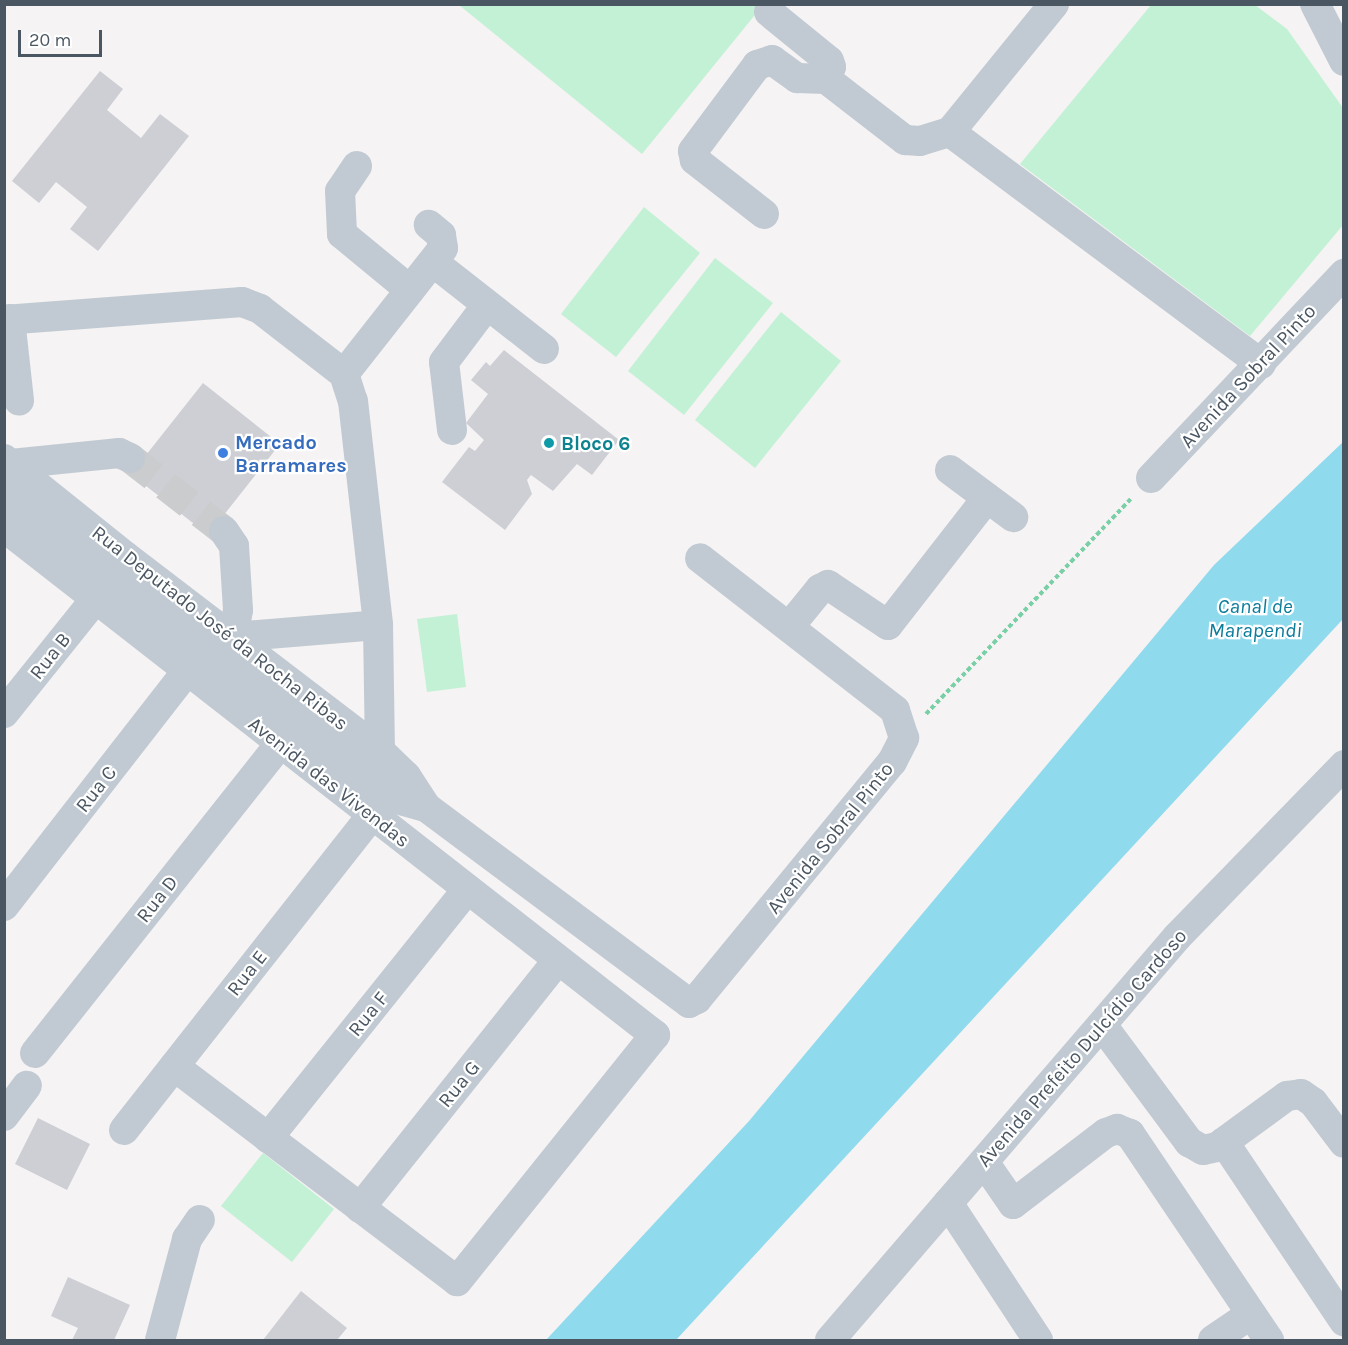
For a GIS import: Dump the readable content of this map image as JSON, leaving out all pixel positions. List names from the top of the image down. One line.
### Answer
{"streets":{"street":["Avenida Sobral Pinto","Rua Deputado José da Rocha Ribas","Rua B","Avenida das Vivendas","Rua C","Rua D","Rua E","Rua F","Avenida Prefeito Dulcídio Cardoso","Rua G"]},"crossings":[["Avenida Sobral Pinto","Rua Deputado José da Rocha Ribas"],["Rua B","Avenida das Vivendas"],["Avenida das Vivendas","Rua C"],["Avenida das Vivendas","Rua D"],["Avenida das Vivendas","Rua E"],["Avenida das Vivendas","Rua F"],["Avenida das Vivendas","Rua G"]],"water":["Canal de Marapendi"],"places":["Bloco 6","Mercado Barramares"],"scale_bar":"20 m"}
